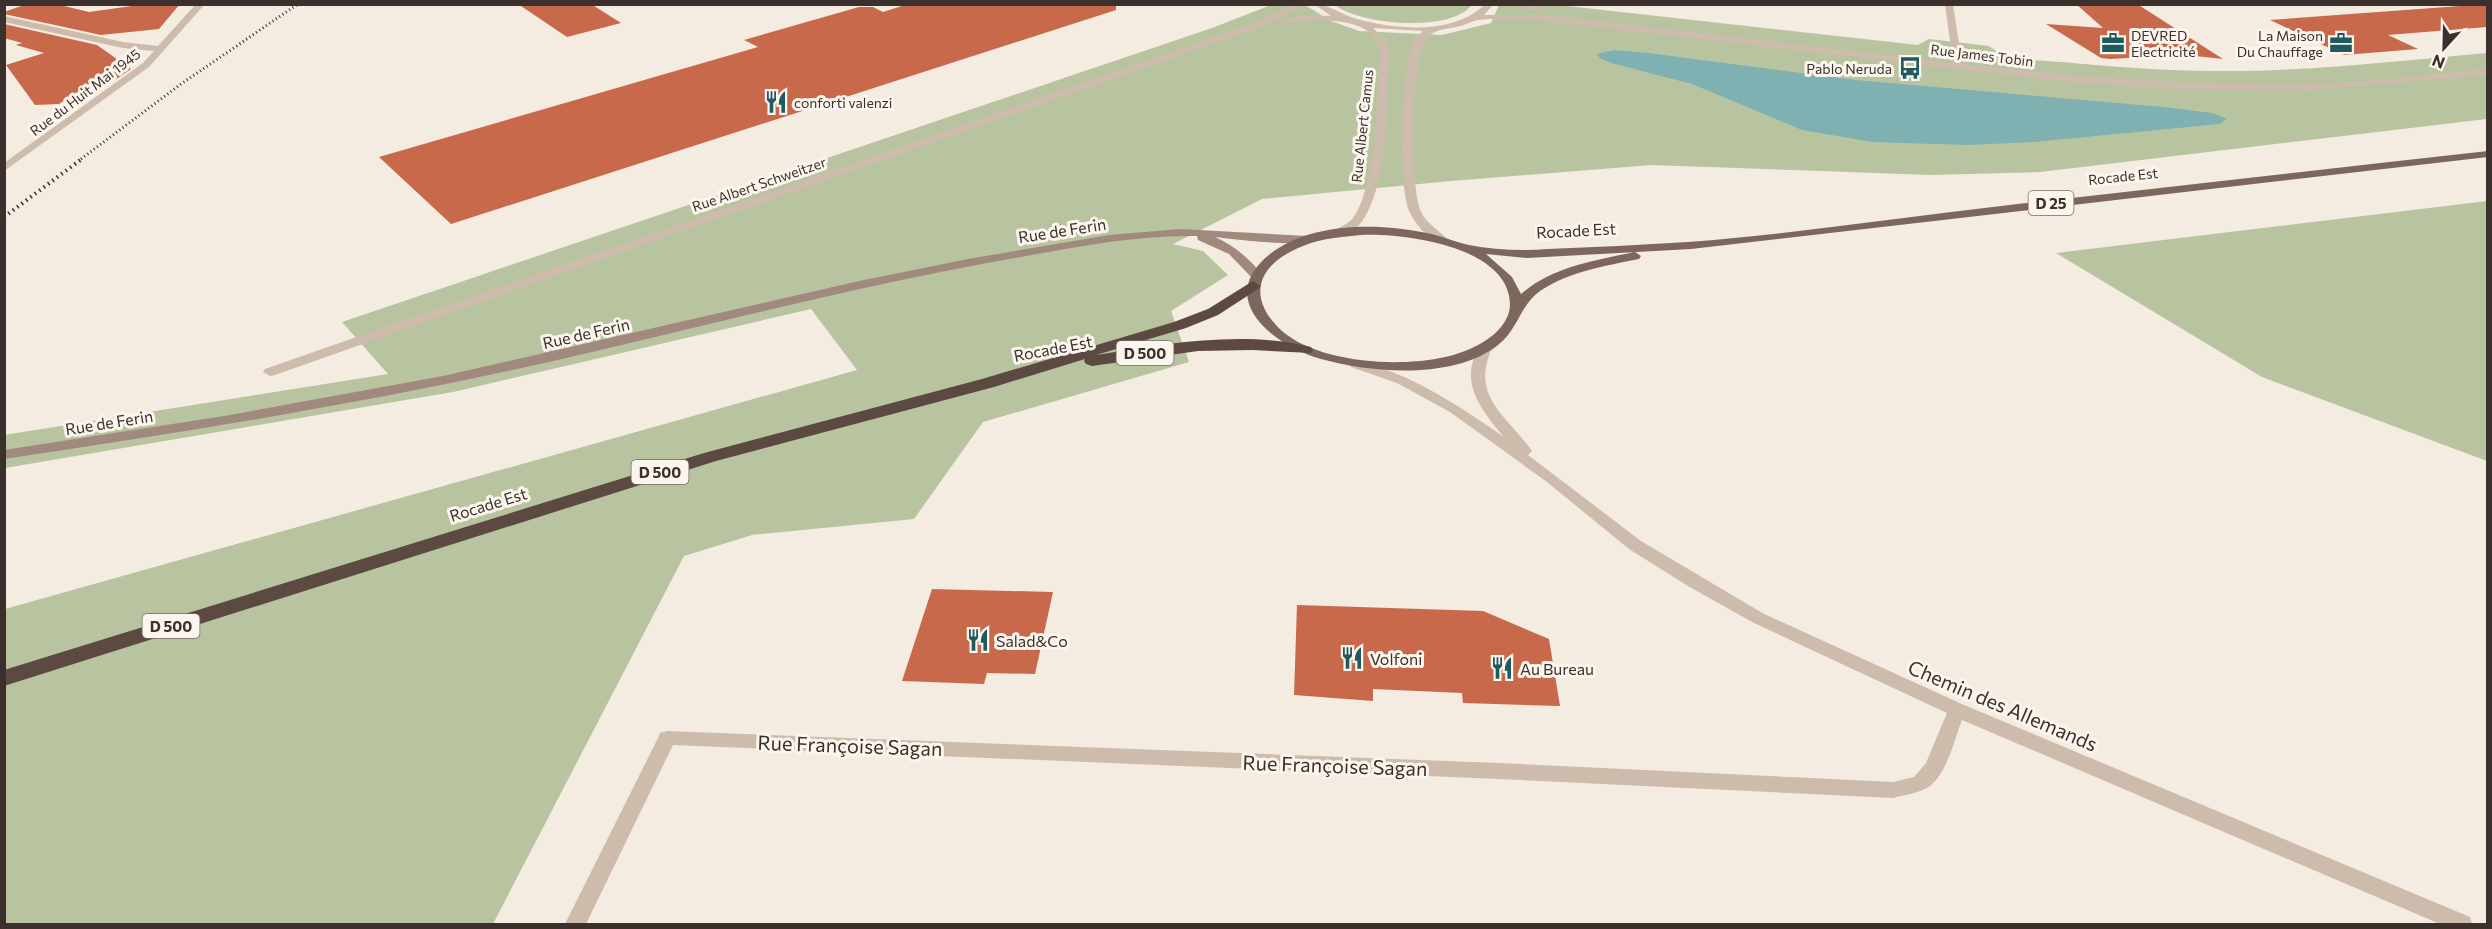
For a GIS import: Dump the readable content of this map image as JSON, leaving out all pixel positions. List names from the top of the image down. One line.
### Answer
{"streets":{"highway":["Rocade Est","D 500"],"main road":["D 25"],"street":["Rue James Tobin","Rue du Huit Mai 1945","Rue Albert Camus","Rue Albert Schweitzer","Rue de Ferin","Chemin des Allemands","Rue Françoise Sagan"]},"crossings":[["Rocade Est","Rue de Ferin"],["Chemin des Allemands","Rue Françoise Sagan"]],"places":{"office":["DEVRED Electricité","La Maison Du Chauffage"],"bus stop":["Pablo Neruda"],"restaurant":["conforti valenzi","Salad&Co","Volfoni","Au Bureau"]},"north":"bottom"}
